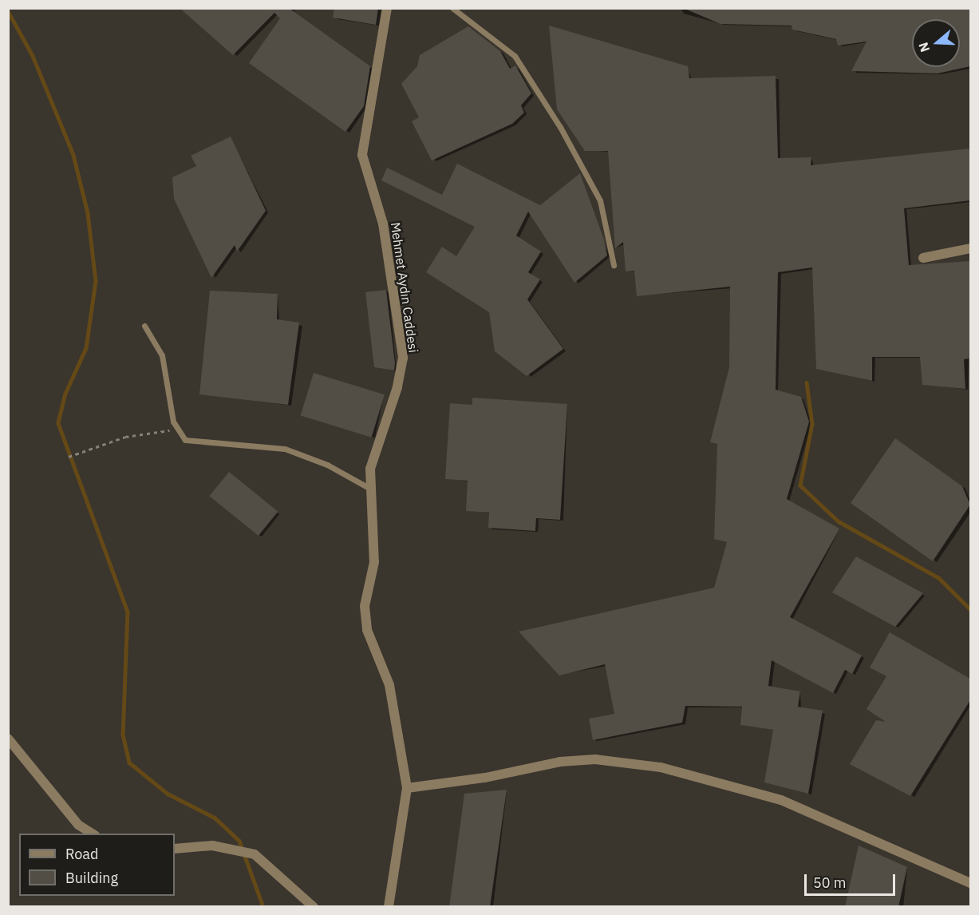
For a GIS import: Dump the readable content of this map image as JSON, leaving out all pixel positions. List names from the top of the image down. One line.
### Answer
{"streets":{"street":["Mehmet Aydın Caddesi"]},"legend":["Road","Building"],"scale_bar":"50 m","north":"left"}
